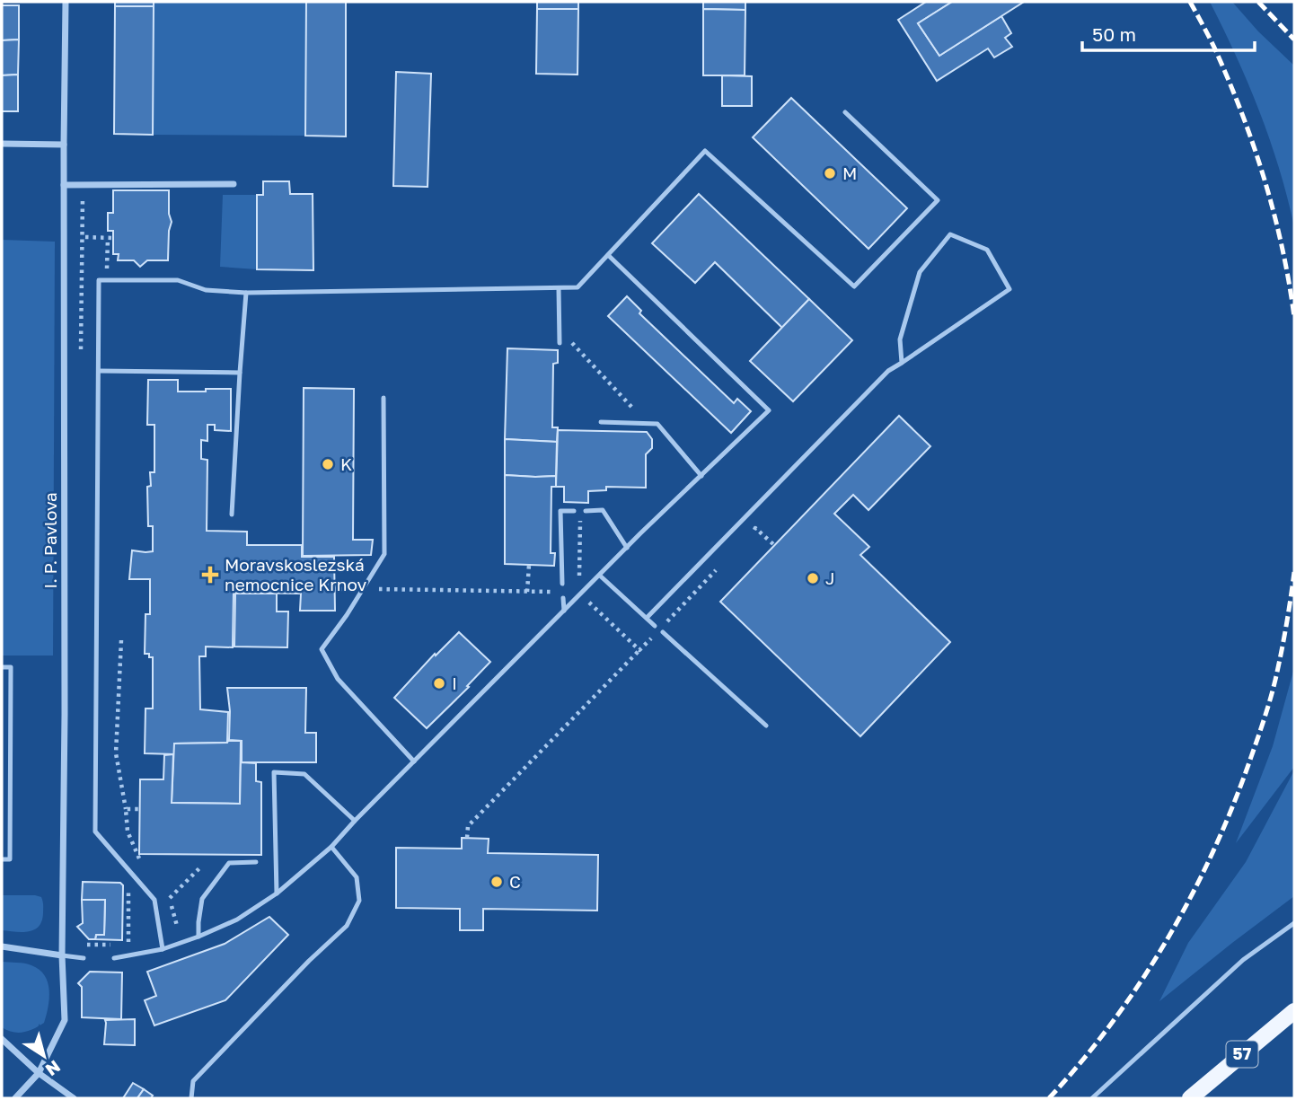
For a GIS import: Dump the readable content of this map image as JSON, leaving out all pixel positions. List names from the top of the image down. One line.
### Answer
{"streets":{"main road":["57"],"street":["I. P. Pavlova"]},"places":{"other":["M","K","J","I","C"],"health":["Moravskoslezská nemocnice Krnov"]},"scale_bar":"50 m","north":"bottom right"}
